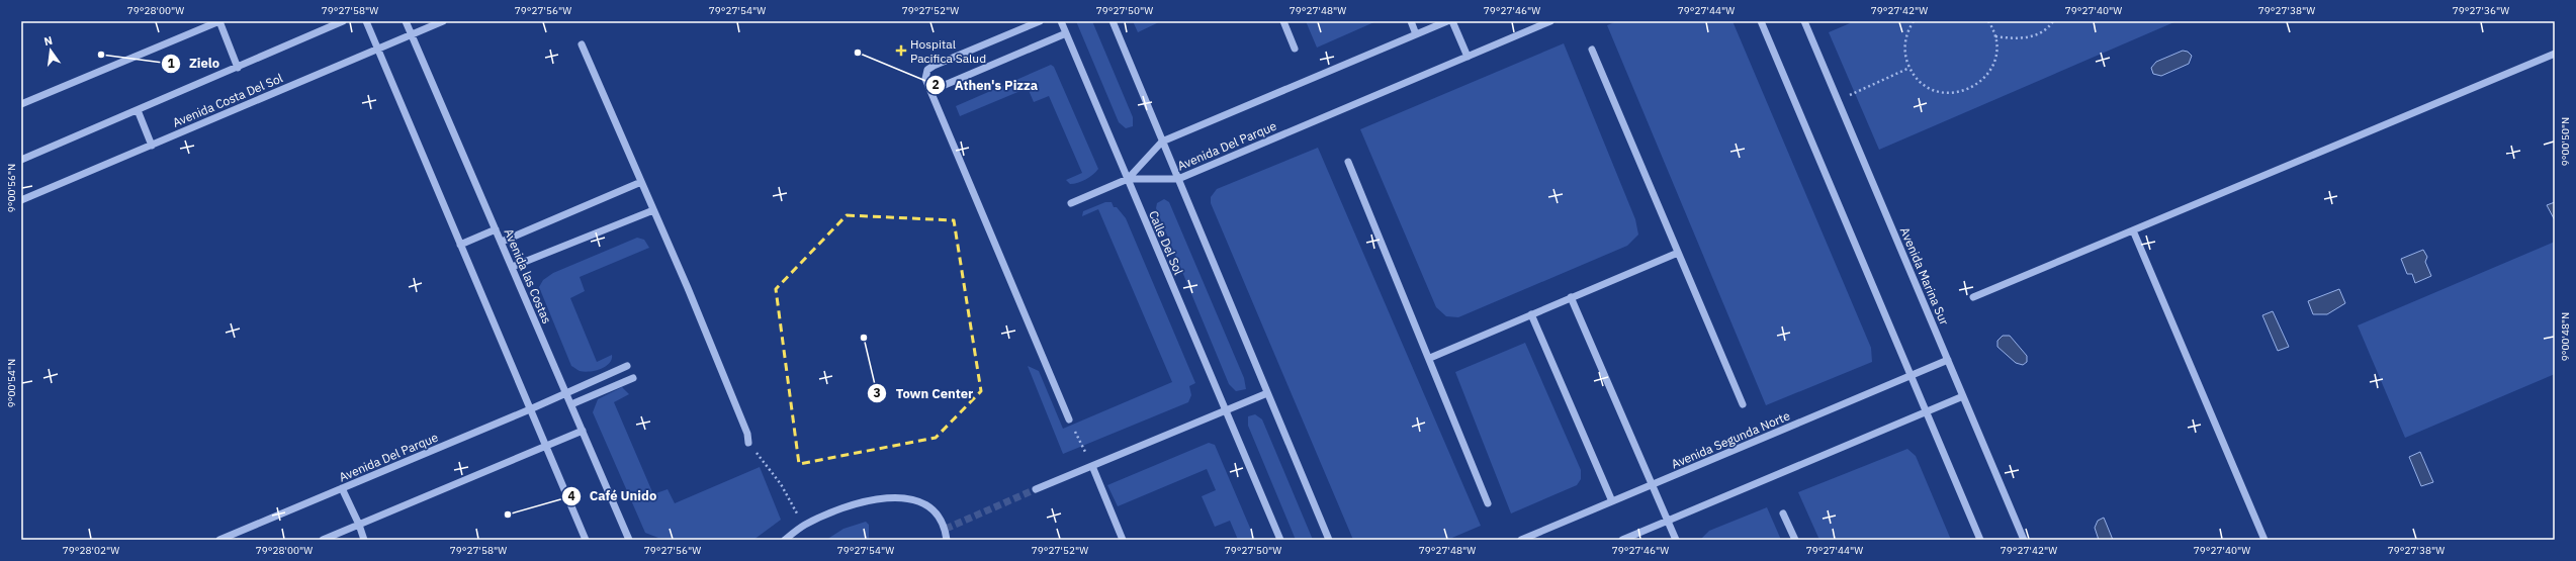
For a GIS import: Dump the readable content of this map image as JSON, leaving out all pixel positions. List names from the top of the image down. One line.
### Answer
{"streets":{"street":["Avenida Costa Del Sol","Avenida Del Parque","Calle Del Sol","Avenida las Costas","Avenida Marina Sur","Avenida Segunda Norte"]},"crossings":[["Avenida Costa Del Sol","Avenida las Costas"],["Avenida Del Parque","Calle Del Sol"],["Avenida Del Parque","Avenida las Costas"],["Avenida Marina Sur","Avenida Segunda Norte"]],"places":{"health":["Hospital Pacifica Salud"],"other":["Athen's Pizza","Zielo","Town Center","Café Unido"]},"north":"top","coordinates":["79°28'00\"W","79°27'58\"W","79°27'56\"W","79°27'54\"W","79°27'52\"W","79°27'50\"W","79°27'48\"W","79°27'46\"W","79°27'44\"W","79°27'42\"W","79°27'40\"W","79°27'38\"W","79°27'36\"W","9°00'50\"N","9°00'56\"N","9°00'48\"N","9°00'54\"N","79°28'02\"W"]}
